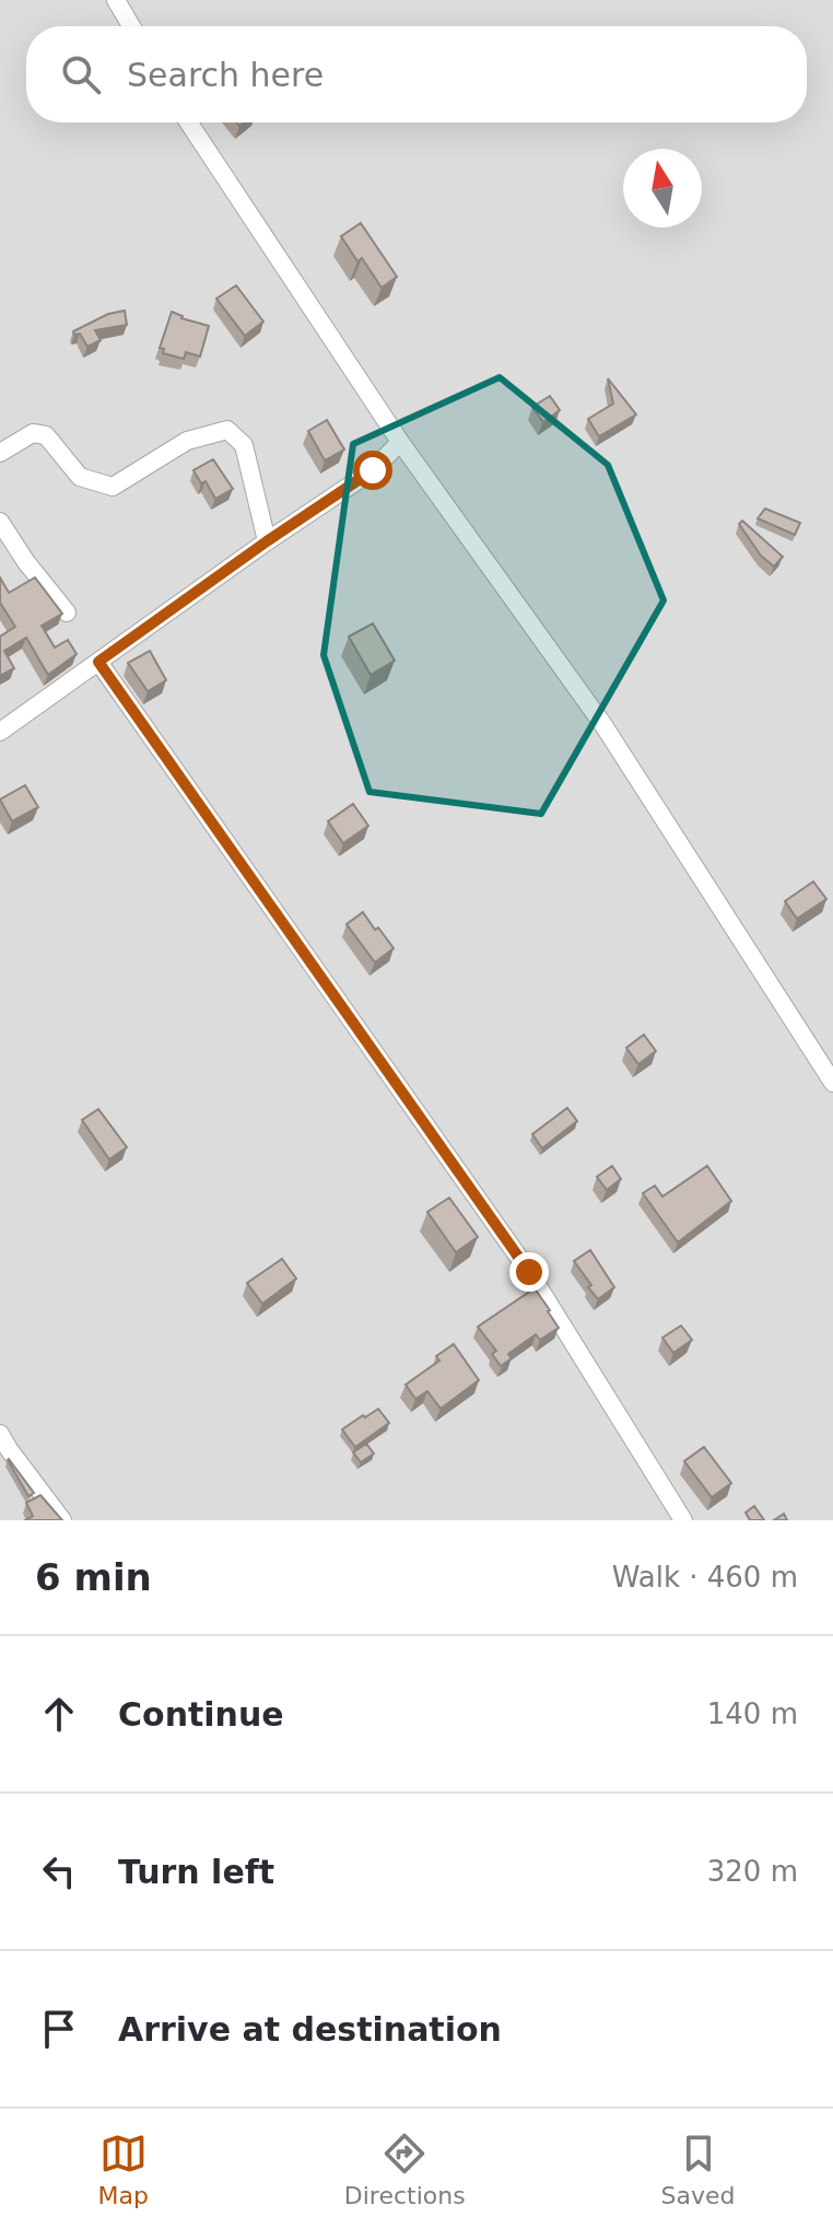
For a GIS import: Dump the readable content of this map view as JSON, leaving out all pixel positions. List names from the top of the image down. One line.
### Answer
{"north":"top","page":{"search":"Search here","heading":["6 min","Walk · 460 m"],"list":[["Continue","140 m"],["Turn left","320 m"],"Arrive at destination"],"nav":["Map","Directions","Saved"]}}
